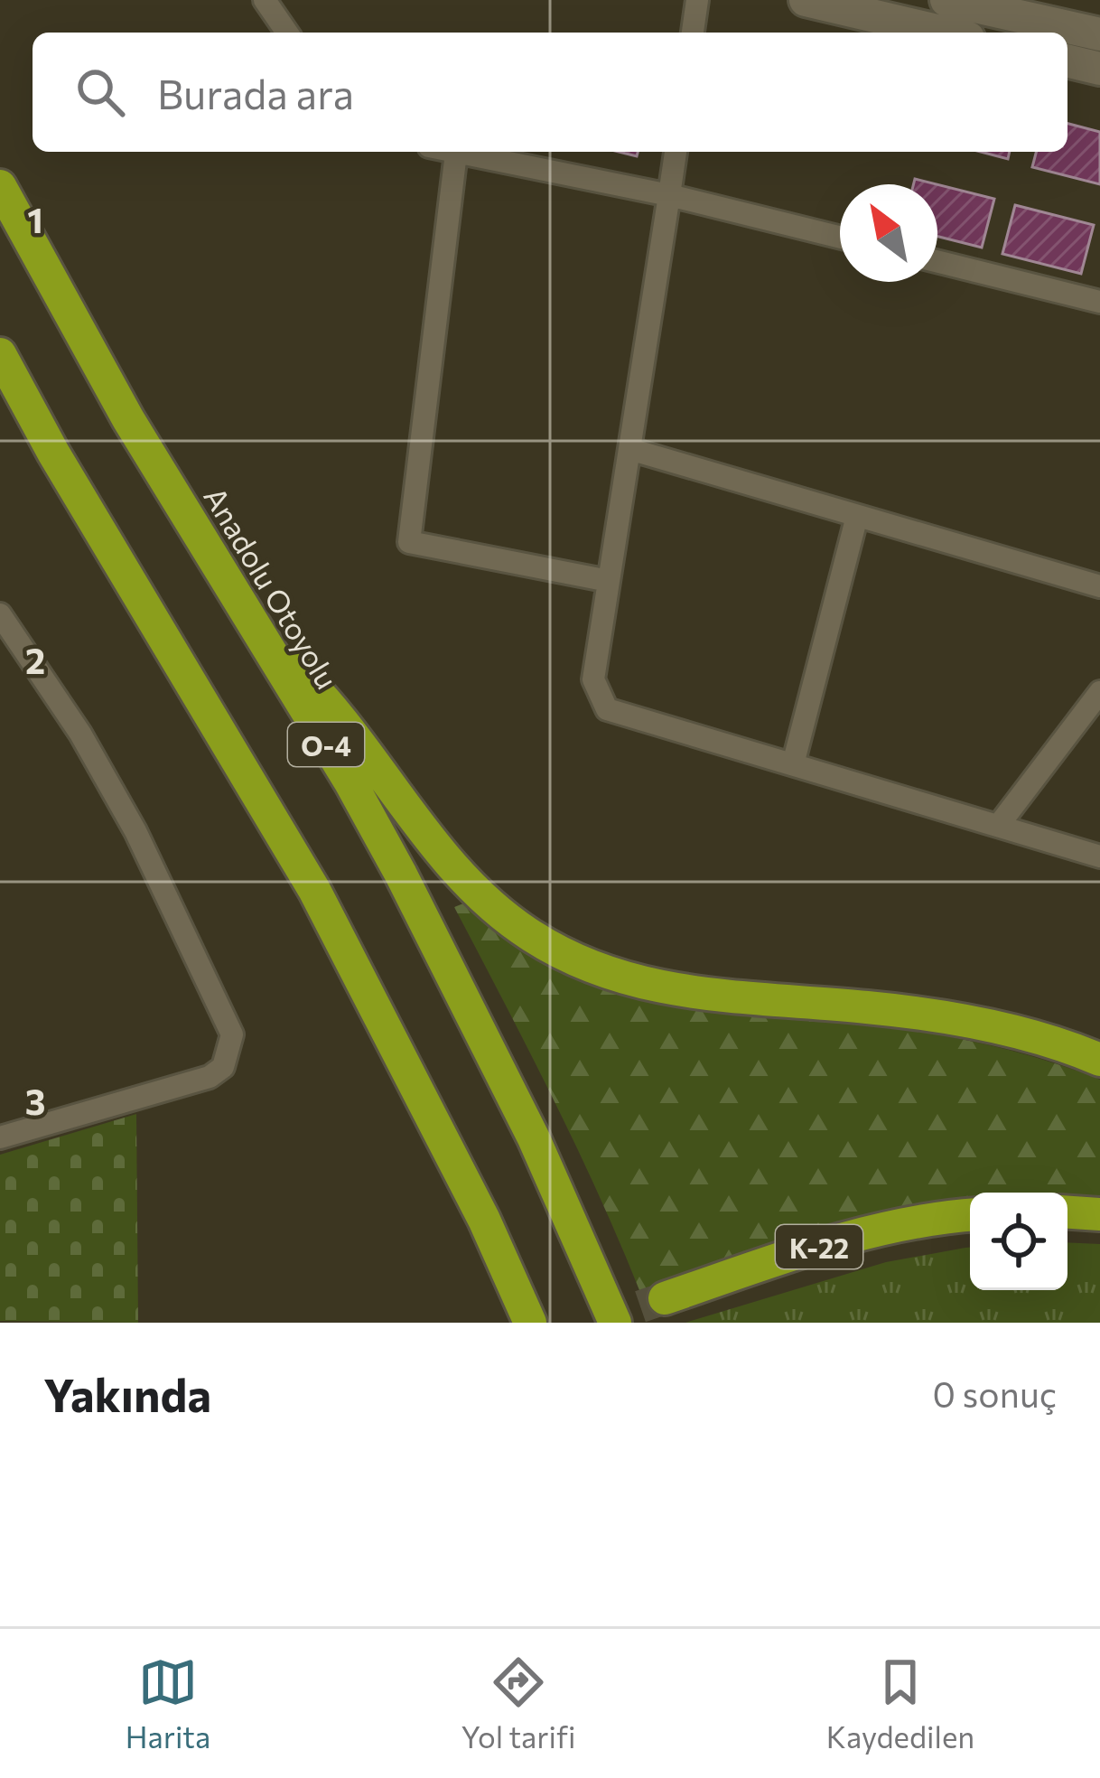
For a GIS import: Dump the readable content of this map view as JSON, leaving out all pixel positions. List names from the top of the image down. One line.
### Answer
{"streets":{"highway":["Anadolu Otoyolu","O-4","K-22"]},"north":"top left","page":{"search":"Burada ara","heading":["Yakında","0 sonuç"],"nav":["Harita","Yol tarifi","Kaydedilen"]},"grid":{"rows":["1","2","3"]}}
